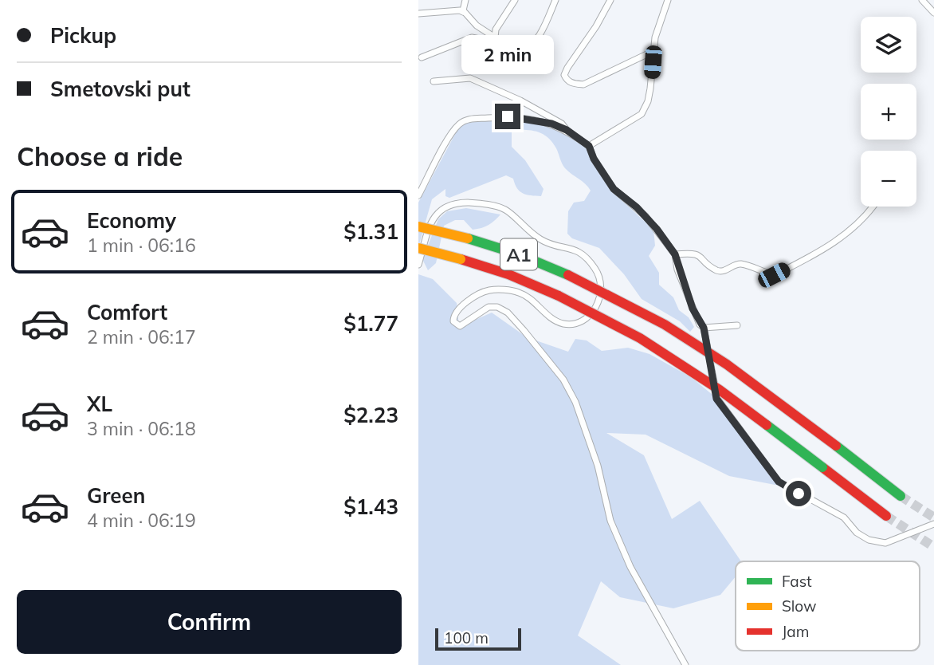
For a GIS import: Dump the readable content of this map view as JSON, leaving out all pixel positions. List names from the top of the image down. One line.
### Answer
{"streets":{"highway":["A1"]},"legend":["Fast","Slow","Jam"],"scale_bar":"100 m","page":{"banner":["Pickup","Smetovski put"],"map_buttons":["+","−"],"bubble":"2 min","heading":"Choose a ride","list":[{"name":"Economy","note":"1 min · 06:16","value":"$1.31"},{"name":"Comfort","note":"2 min · 06:17","value":"$1.77"},{"name":"XL","note":"3 min · 06:18","value":"$2.23"},{"name":"Green","note":"4 min · 06:19","value":"$1.43"}],"buttons":"Confirm","scale":"100 m"}}
